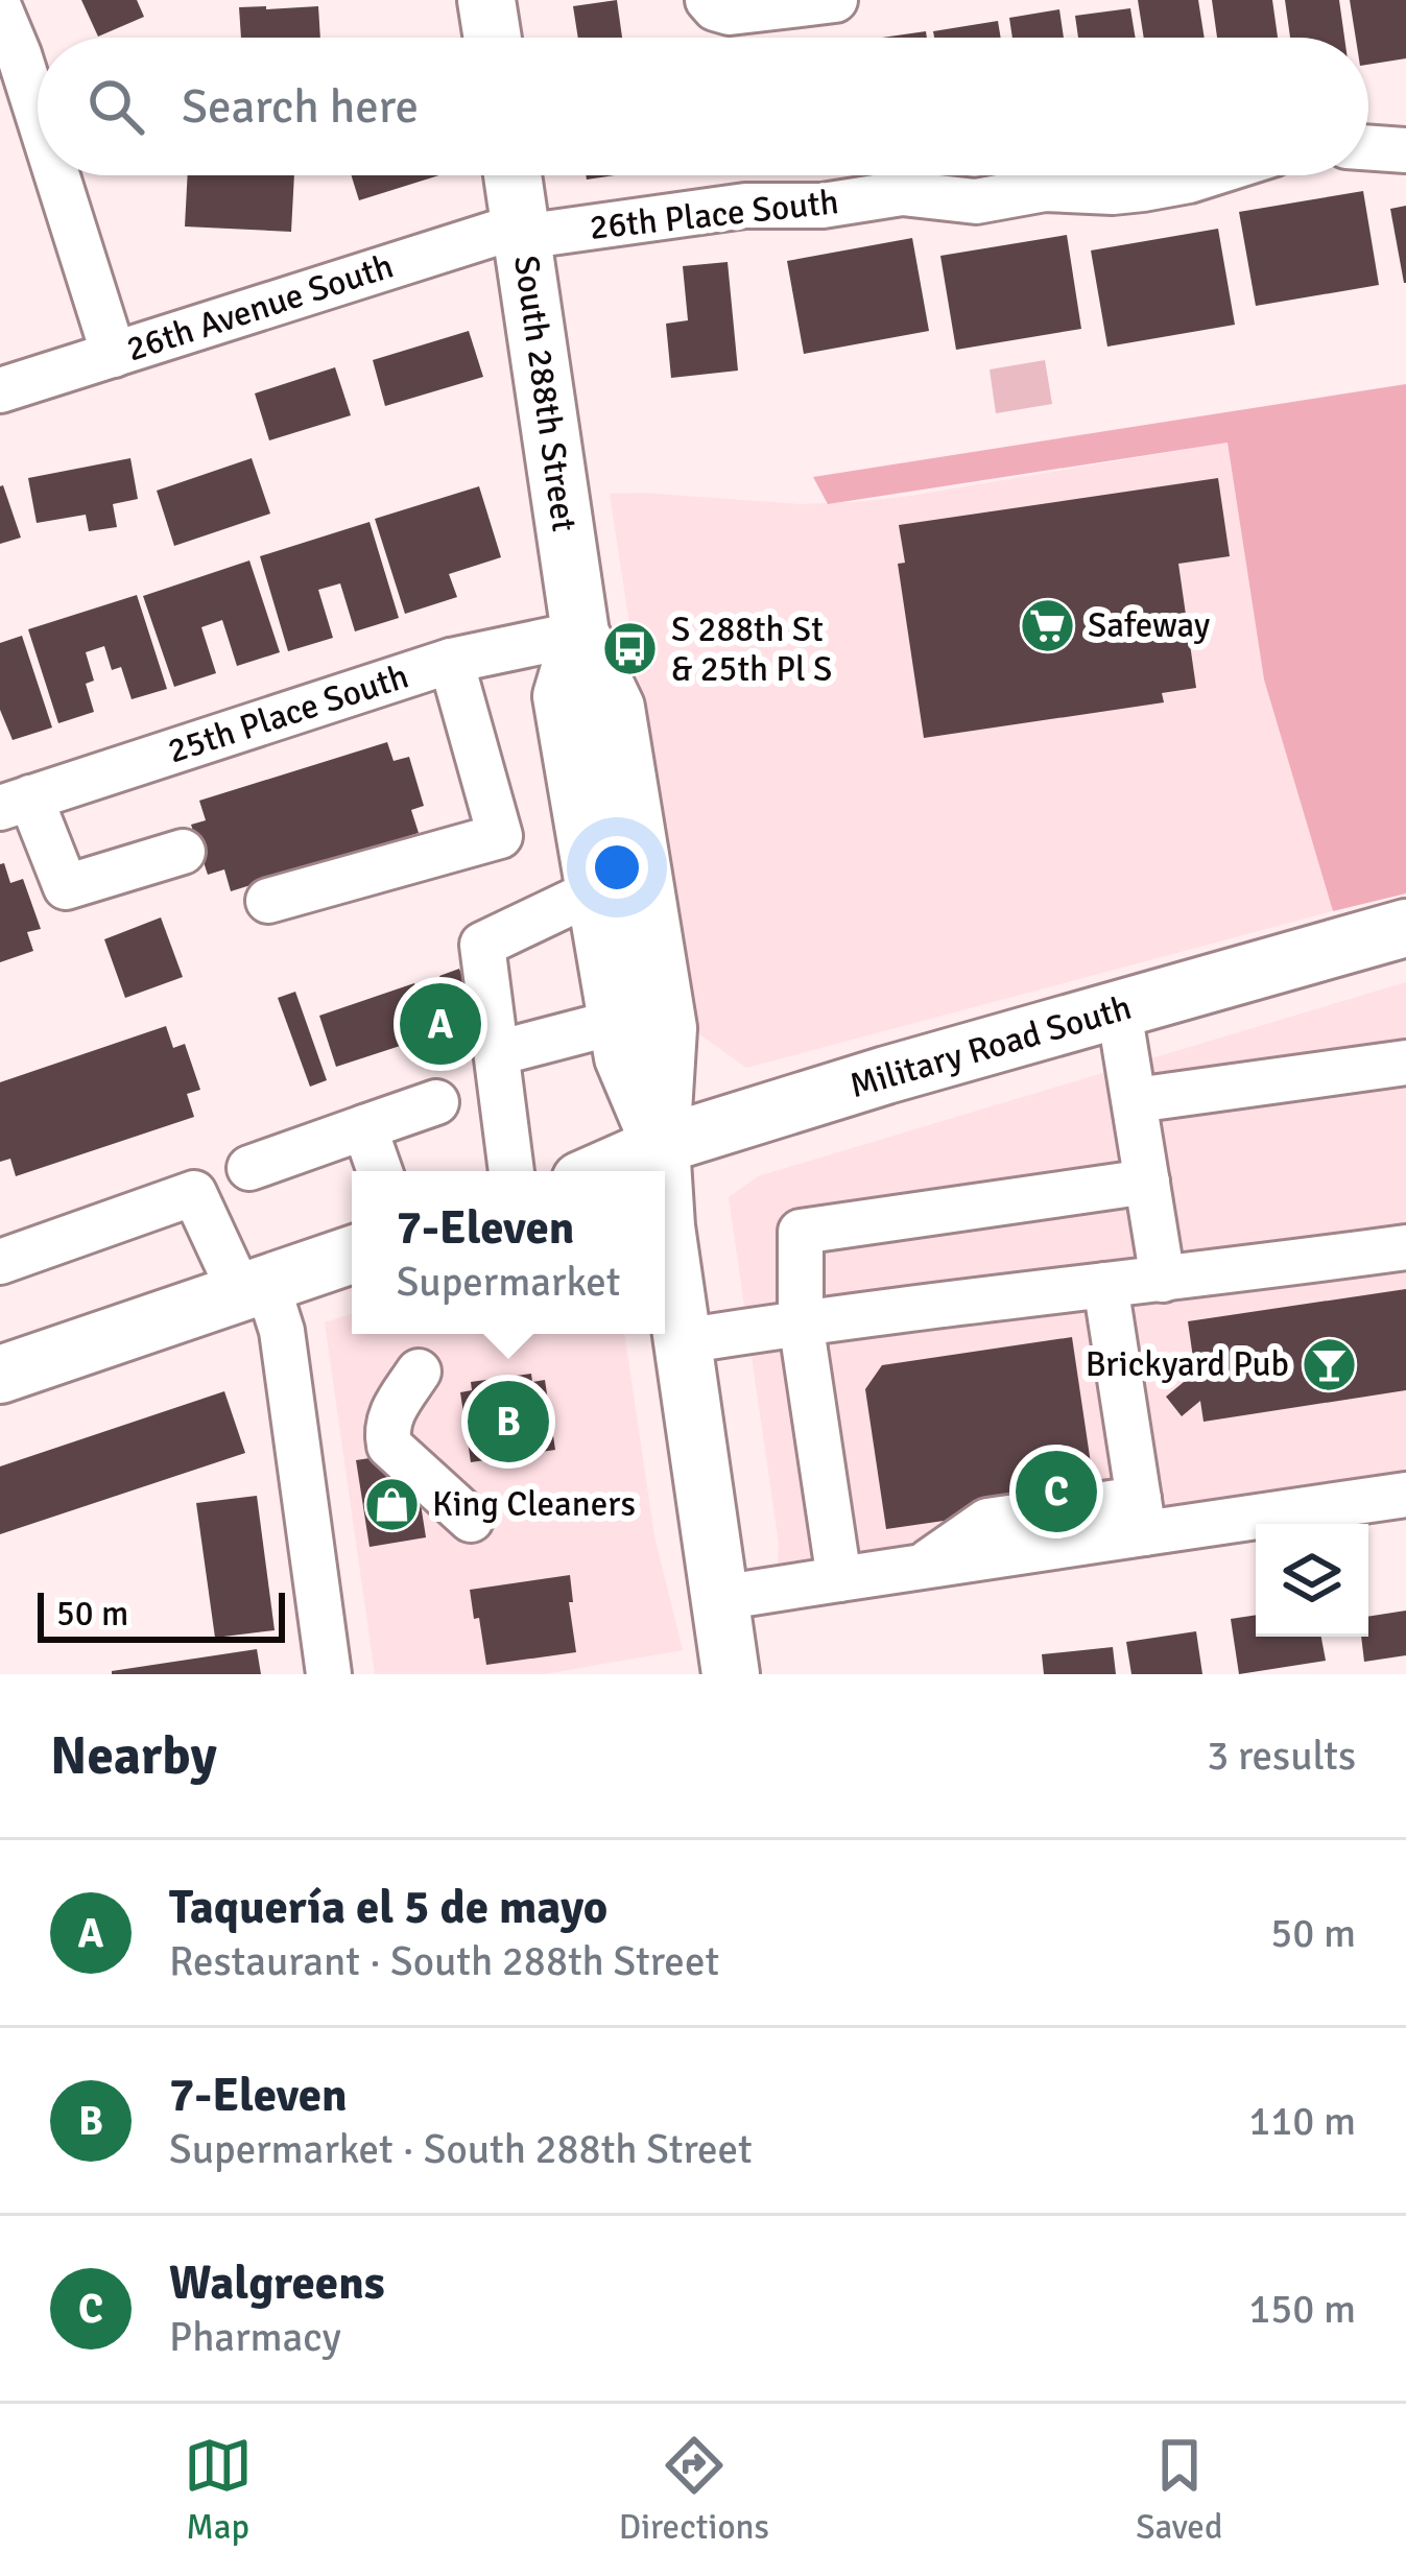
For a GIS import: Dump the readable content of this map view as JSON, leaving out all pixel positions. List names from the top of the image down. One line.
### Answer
{"streets":{"main road":["South 288th Street","Military Road South"],"street":["26th Place South","26th Avenue South","25th Place South"]},"crossings":[["26th Place South","26th Avenue South"],["26th Place South","South 288th Street"],["26th Avenue South","South 288th Street"],["South 288th Street","25th Place South"],["South 288th Street","Military Road South"]],"places":{"supermarket":["Safeway"],"bus stop":["S 288th St & 25th Pl S"],"bar":["Brickyard Pub"],"shop":["King Cleaners"]},"scale_bar":"50 m","page":{"search":"Search here","pins":["A","B","C"],"popup":["7-Eleven","Supermarket"],"scale":"50 m","heading":["Nearby","3 results"],"list":[{"mark":"A","name":"Taquería el 5 de mayo","note":"Restaurant · South 288th Street","value":"50 m"},{"mark":"B","name":"7-Eleven","note":"Supermarket · South 288th Street","value":"110 m"},{"mark":"C","name":"Walgreens","note":"Pharmacy","value":"150 m"}],"nav":["Map","Directions","Saved"]}}
